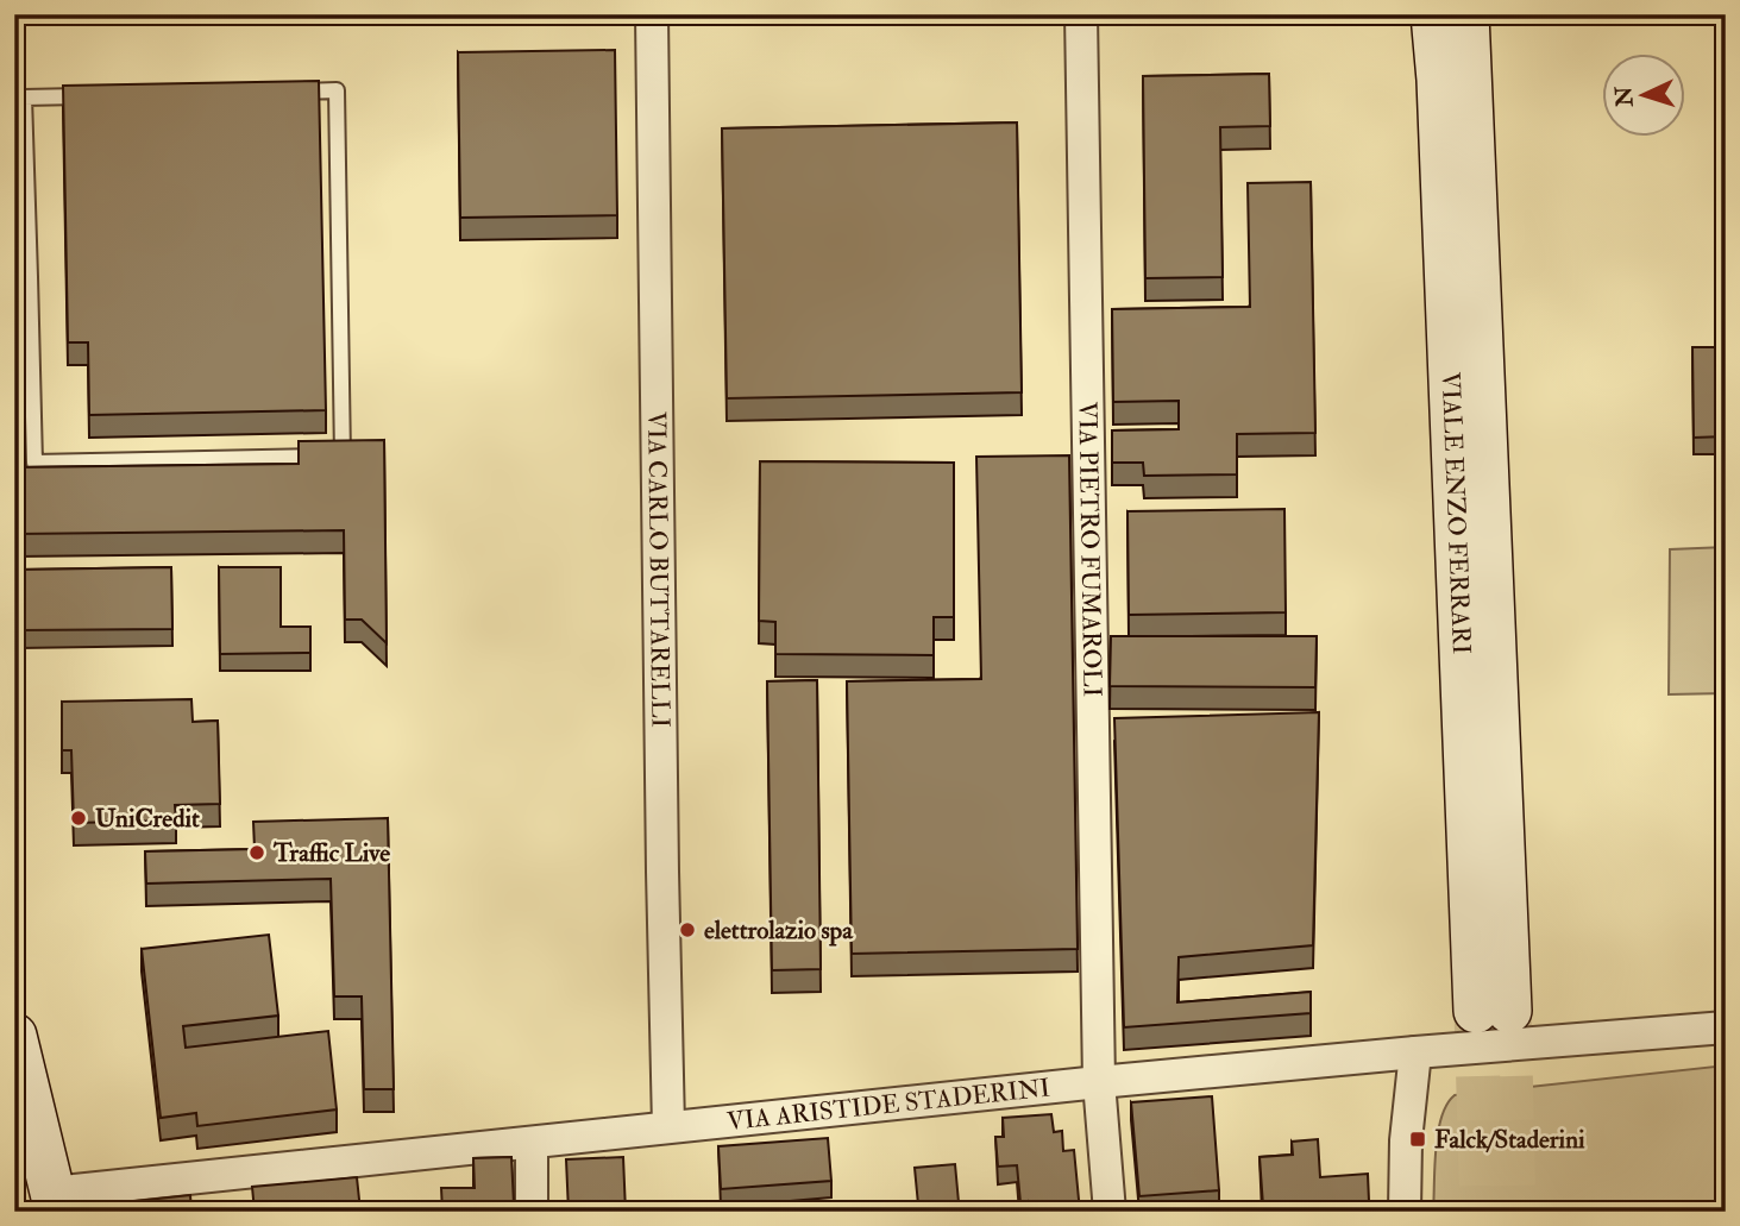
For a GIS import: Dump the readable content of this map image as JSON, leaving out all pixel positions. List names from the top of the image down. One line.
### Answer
{"streets":{"main road":["VIALE ENZO FERRARI"],"street":["VIA PIETRO FUMAROLI","VIA CARLO BUTTARELLI","VIA ARISTIDE STADERINI"]},"crossings":[["VIA PIETRO FUMAROLI","VIA ARISTIDE STADERINI"],["VIA CARLO BUTTARELLI","VIA ARISTIDE STADERINI"]],"places":{"other":["UniCredit","Traffic Live","elettrolazio spa"],"transit":["Falck/Staderini"]},"north":"left"}
